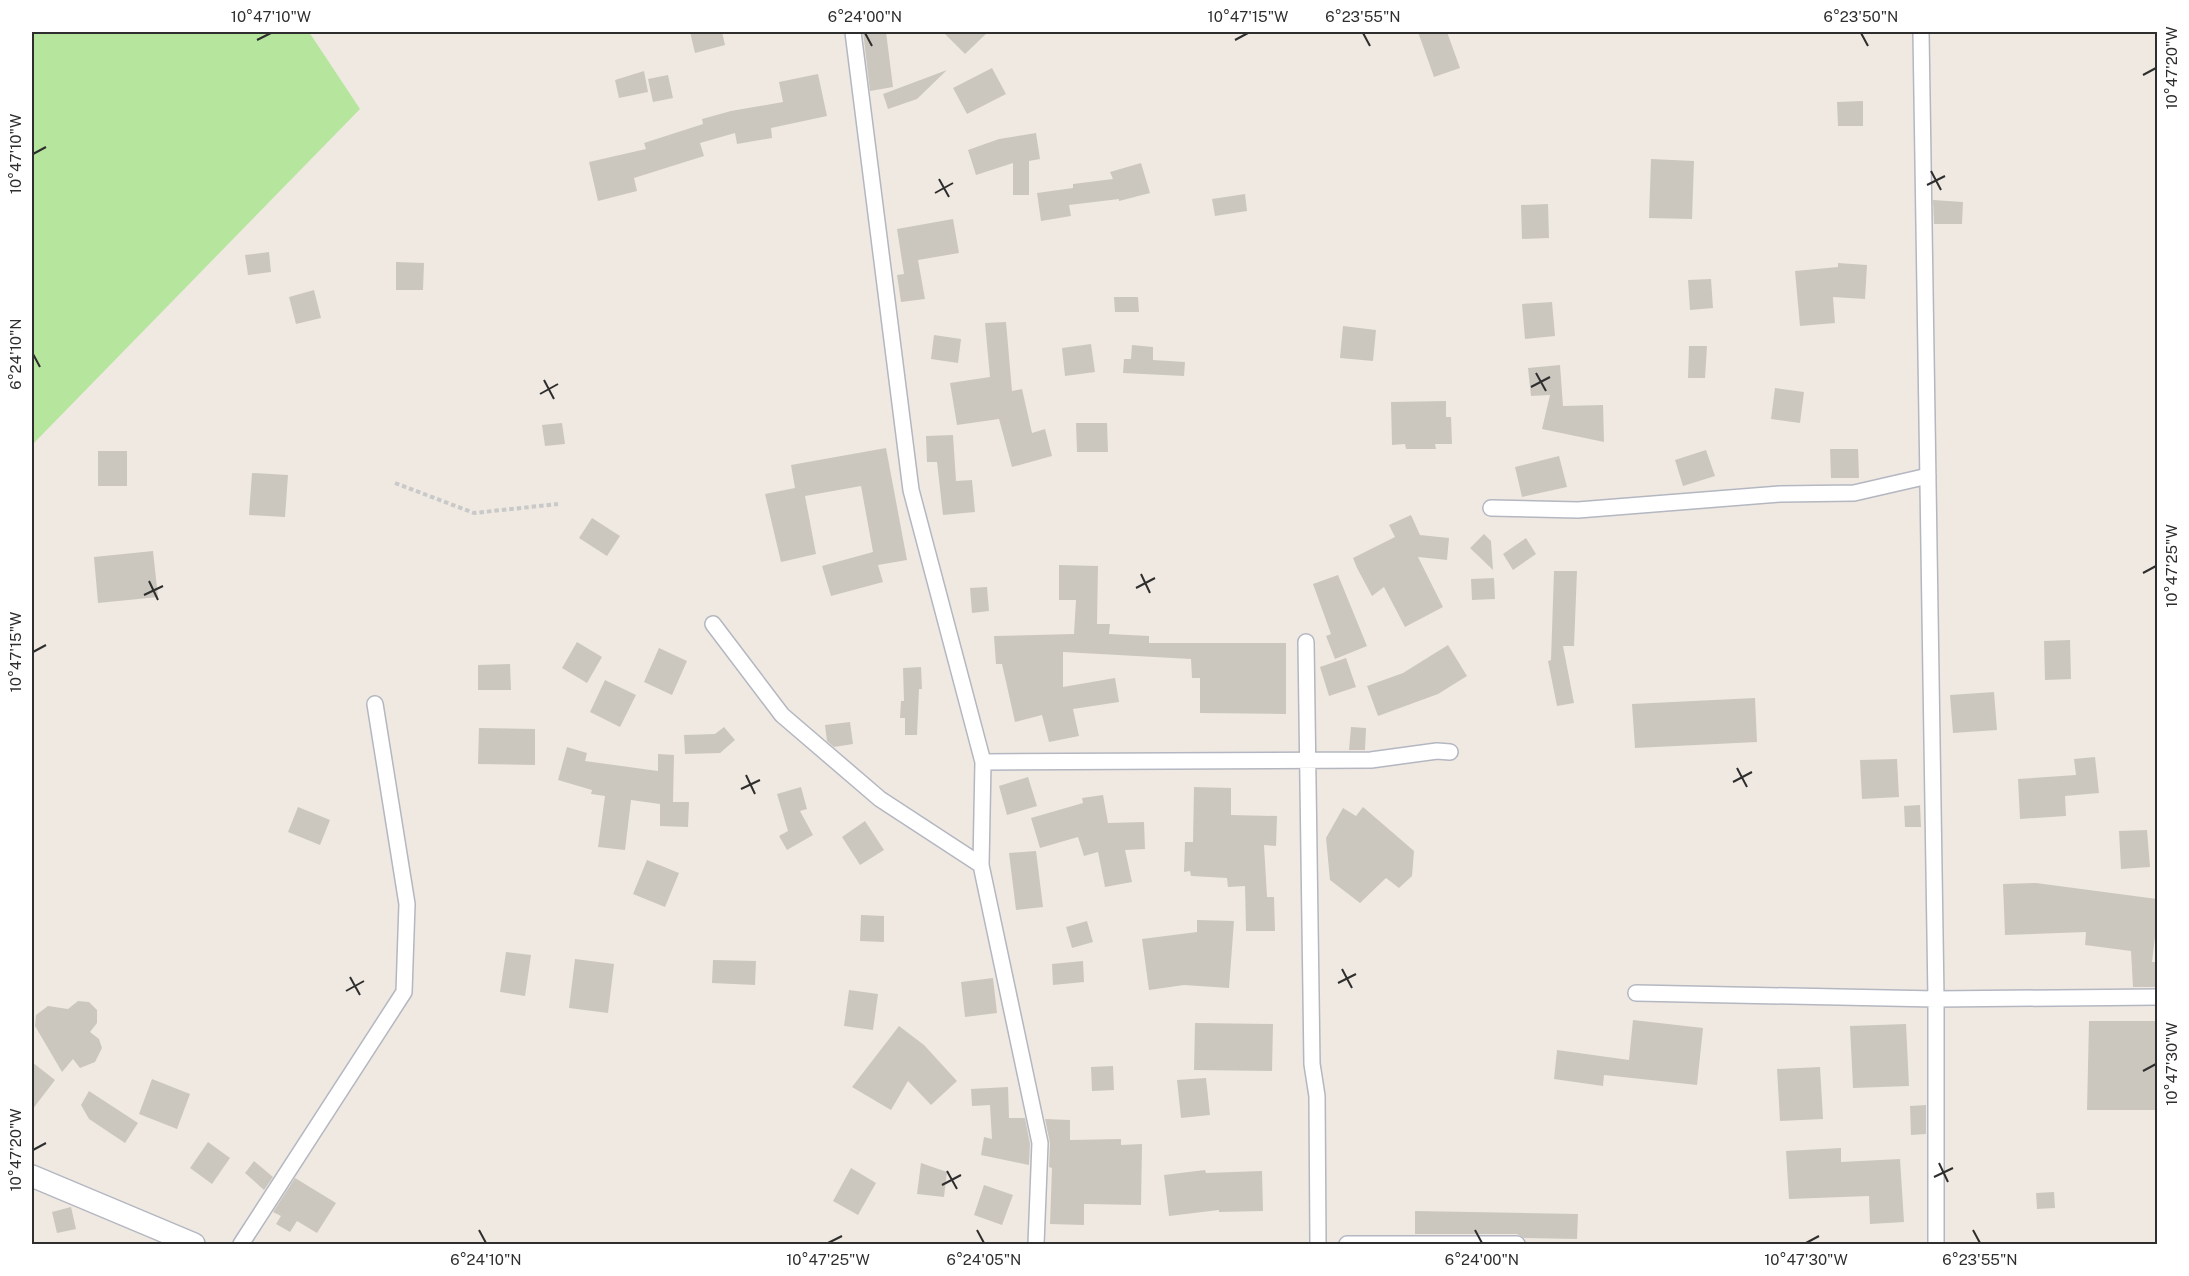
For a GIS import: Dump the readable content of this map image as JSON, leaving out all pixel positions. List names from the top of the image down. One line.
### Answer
{"coordinates":["10°47'10\"W","6°24'00\"N","10°47'15\"W","6°23'55\"N","6°23'50\"N","10°47'20\"W","6°24'10\"N","10°47'25\"W","10°47'30\"W","6°24'05\"N"]}
